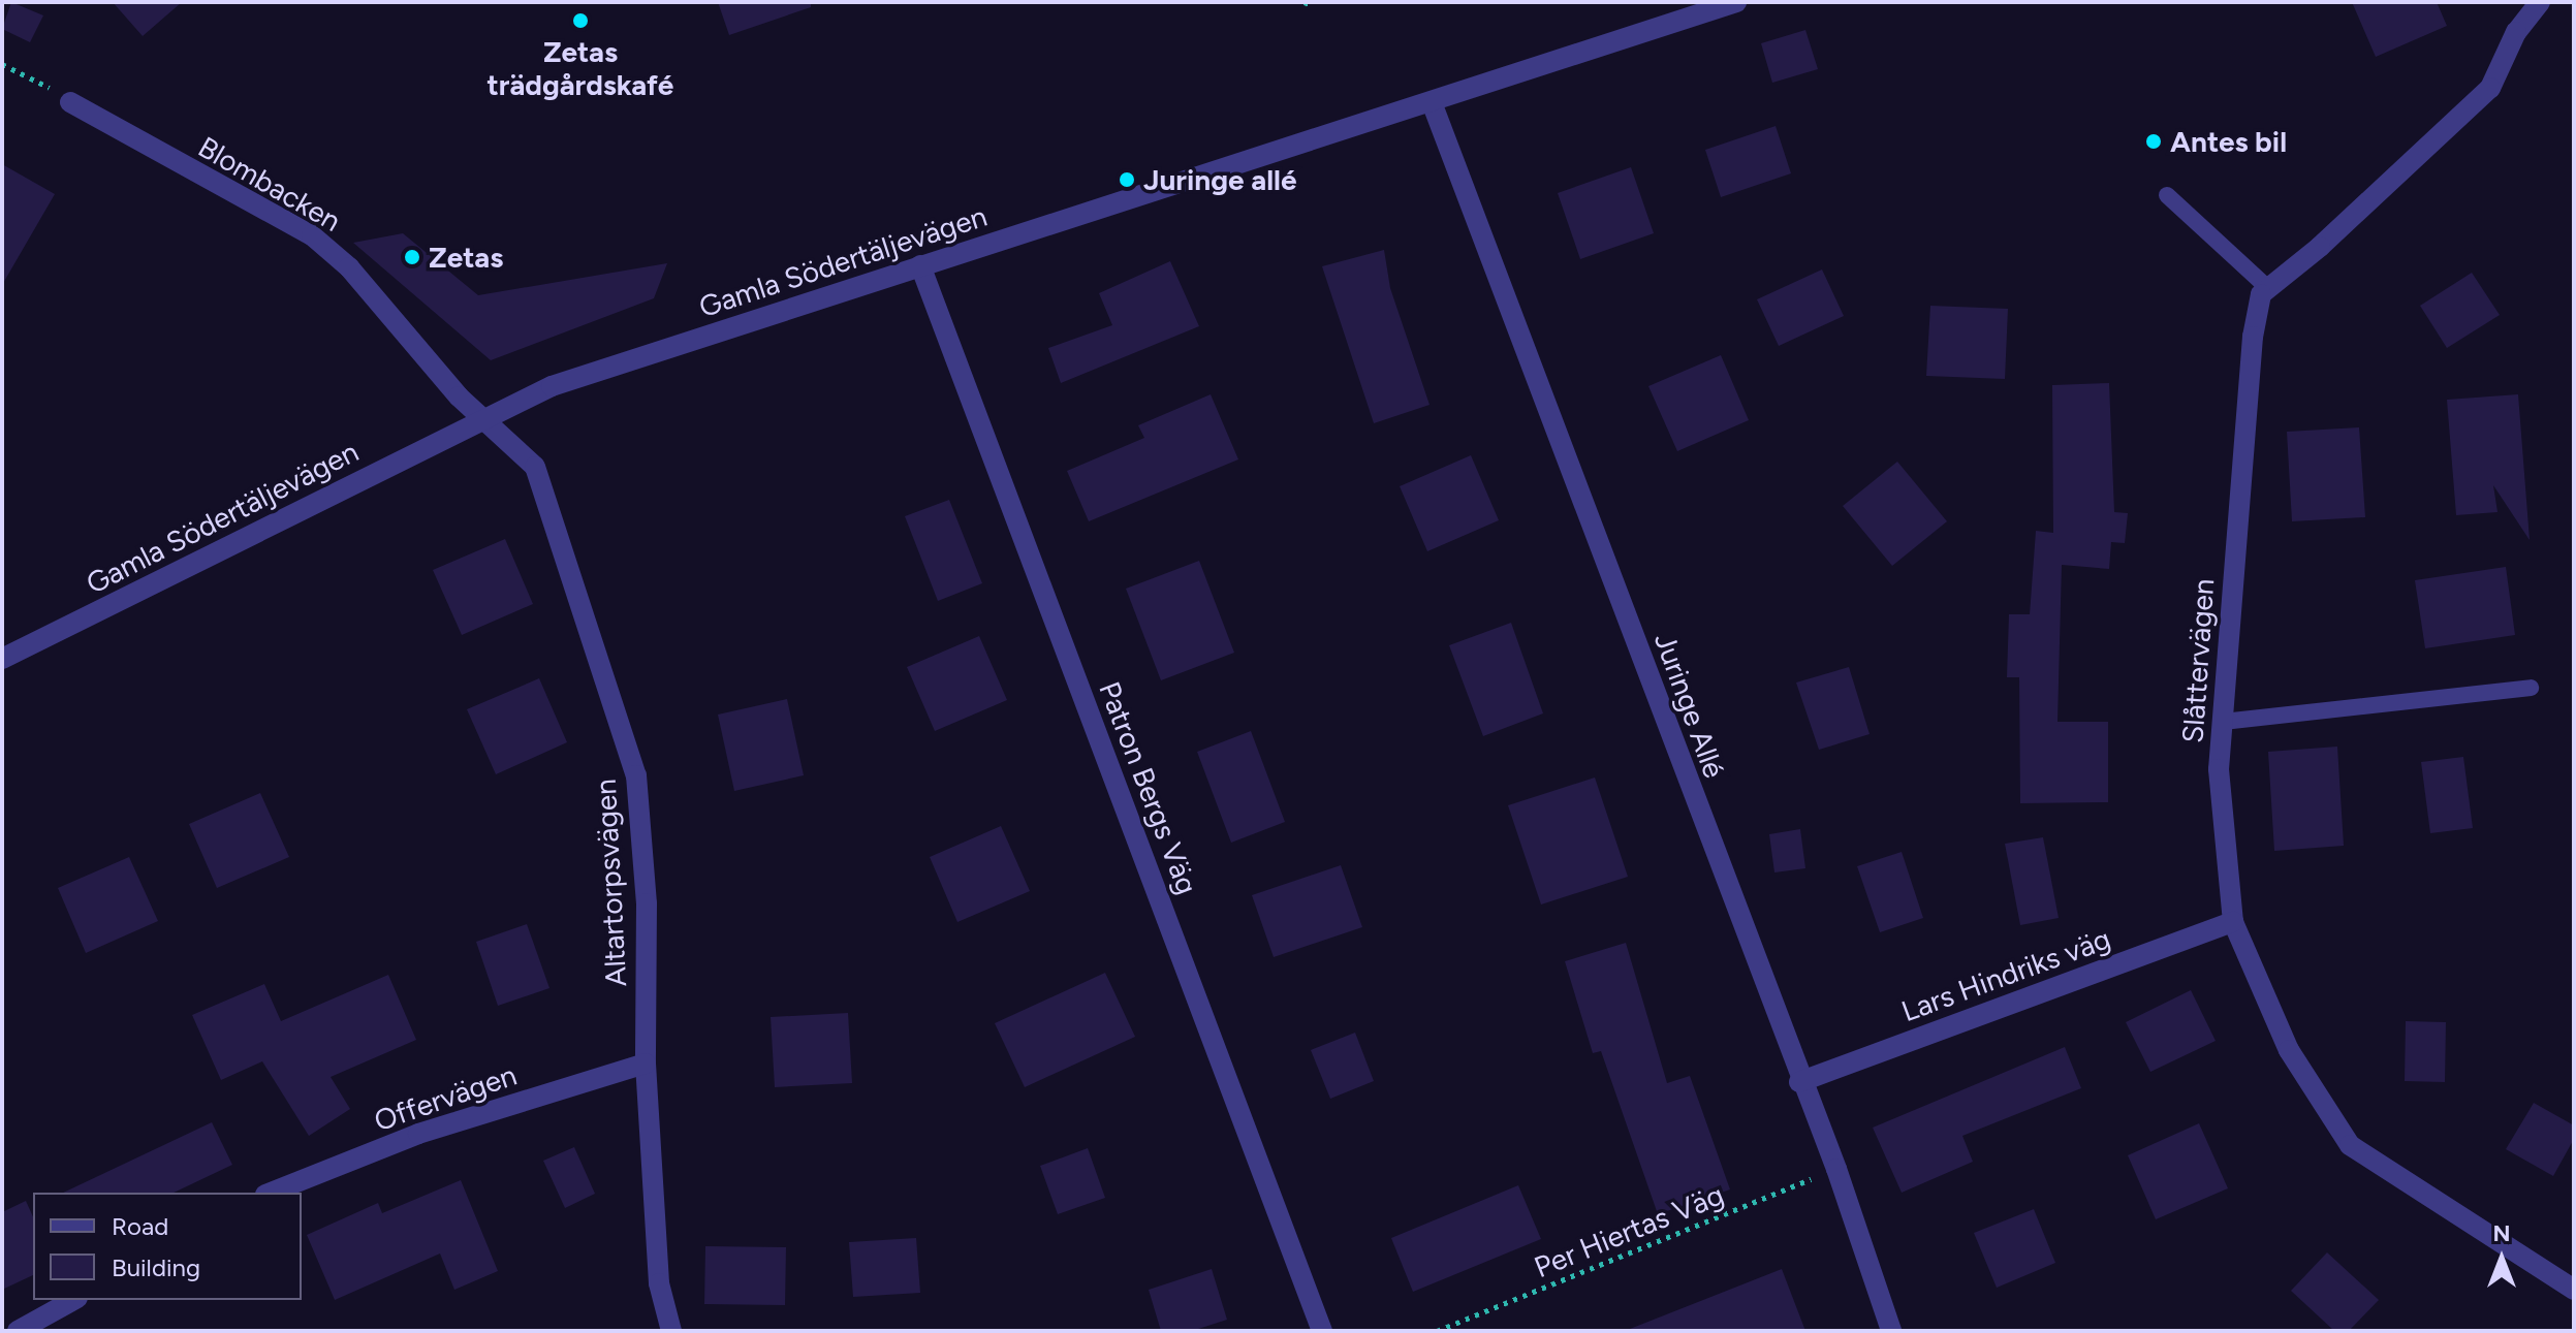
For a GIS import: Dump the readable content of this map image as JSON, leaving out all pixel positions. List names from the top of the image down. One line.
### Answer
{"streets":{"street":["Blombacken","Gamla Södertäljevägen","Slåttervägen","Juringe Allé","Patron Bergs Väg","Altartorpsvägen","Lars Hindriks väg","Offervägen"],"path":["Per Hiertas Väg"]},"crossings":[["Blombacken","Gamla Södertäljevägen"],["Blombacken","Altartorpsvägen"],["Gamla Södertäljevägen","Juringe Allé"],["Gamla Södertäljevägen","Patron Bergs Väg"],["Gamla Södertäljevägen","Altartorpsvägen"],["Slåttervägen","Lars Hindriks väg"],["Juringe Allé","Lars Hindriks väg"],["Juringe Allé","Per Hiertas Väg"],["Altartorpsvägen","Offervägen"]],"places":["Zetas trädgårdskafé","Antes bil","Juringe allé","Zetas"],"legend":["Road","Building"],"north":"top"}
